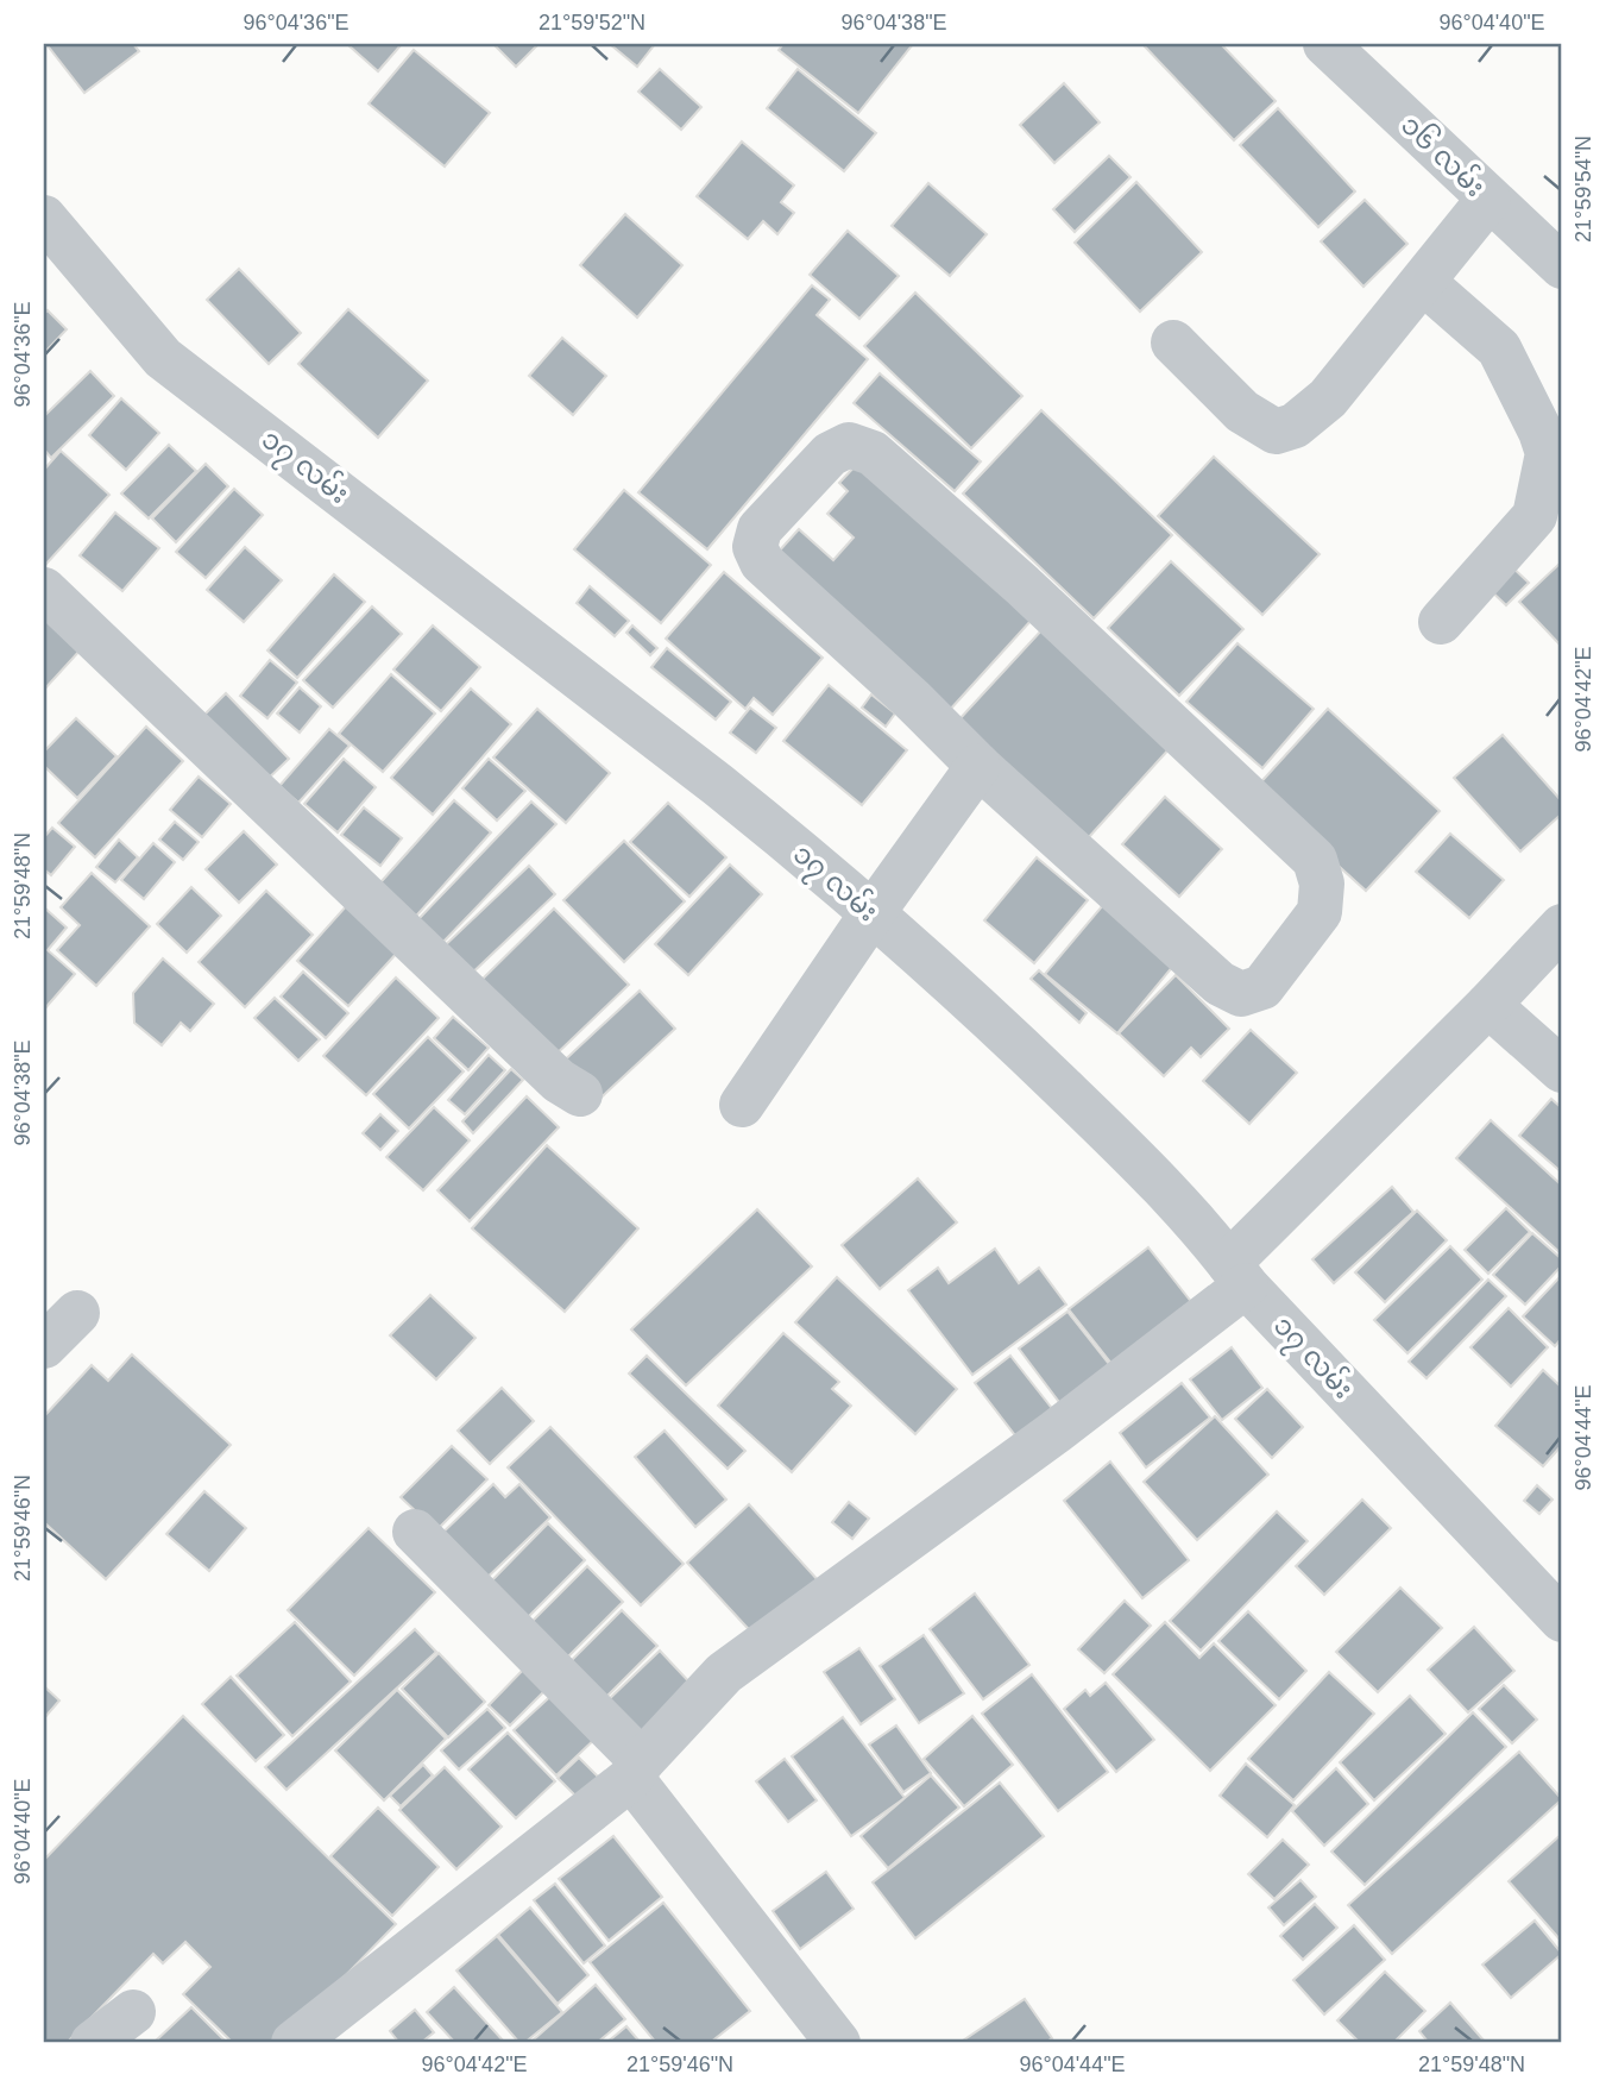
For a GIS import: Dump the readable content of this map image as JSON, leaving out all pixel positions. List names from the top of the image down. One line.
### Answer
{"streets":{"street":["၁၆ လမ်း","၁၇ လမ်း"]},"coordinates":["96°04'36\"E","21°59'52\"N","96°04'38\"E","96°04'40\"E","21°59'54\"N","96°04'42\"E","21°59'48\"N","96°04'44\"E","21°59'46\"N"]}
